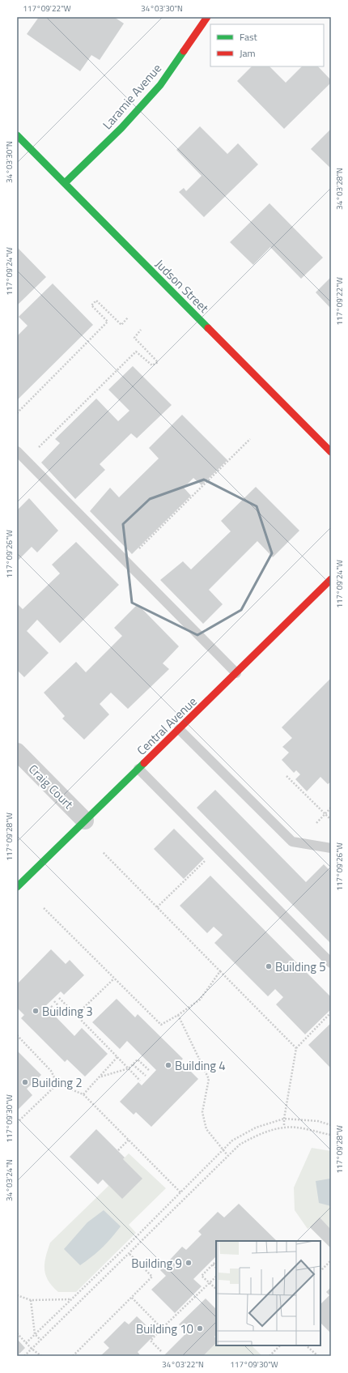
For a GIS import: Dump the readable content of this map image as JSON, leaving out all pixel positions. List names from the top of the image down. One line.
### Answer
{"streets":{"street":["Laramie Avenue","Judson Street","Central Avenue","Craig Court"]},"crossings":[["Laramie Avenue","Judson Street"],["Central Avenue","Craig Court"]],"places":["Building 5","Building 3","Building 4","Building 2","Building 9","Building 10"],"legend":["Fast","Jam"],"coordinates":["117°09'22\"W","34°03'30\"N","34°03'28\"N","117°09'24\"W","117°09'26\"W","117°09'28\"W","117°09'30\"W","34°03'24\"N","34°03'22\"N"]}
